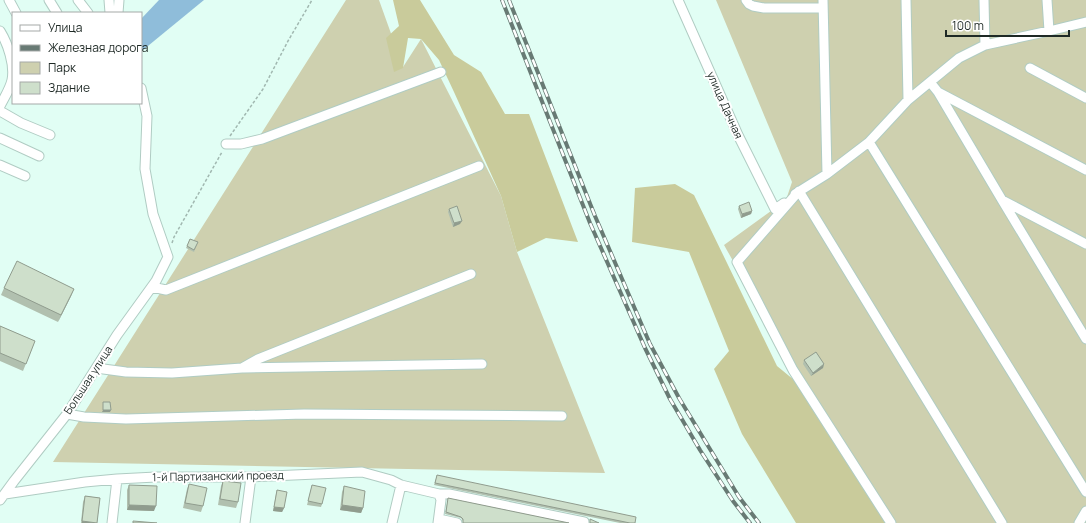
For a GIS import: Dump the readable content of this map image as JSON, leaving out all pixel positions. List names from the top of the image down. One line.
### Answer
{"streets":{"street":["улица Дачная","Большая улица","1-й Партизанский проезд"]},"crossings":[["Большая улица","1-й Партизанский проезд"]],"legend":["Улица","Железная дорога","Парк","Здание"],"scale_bar":"100 m"}
